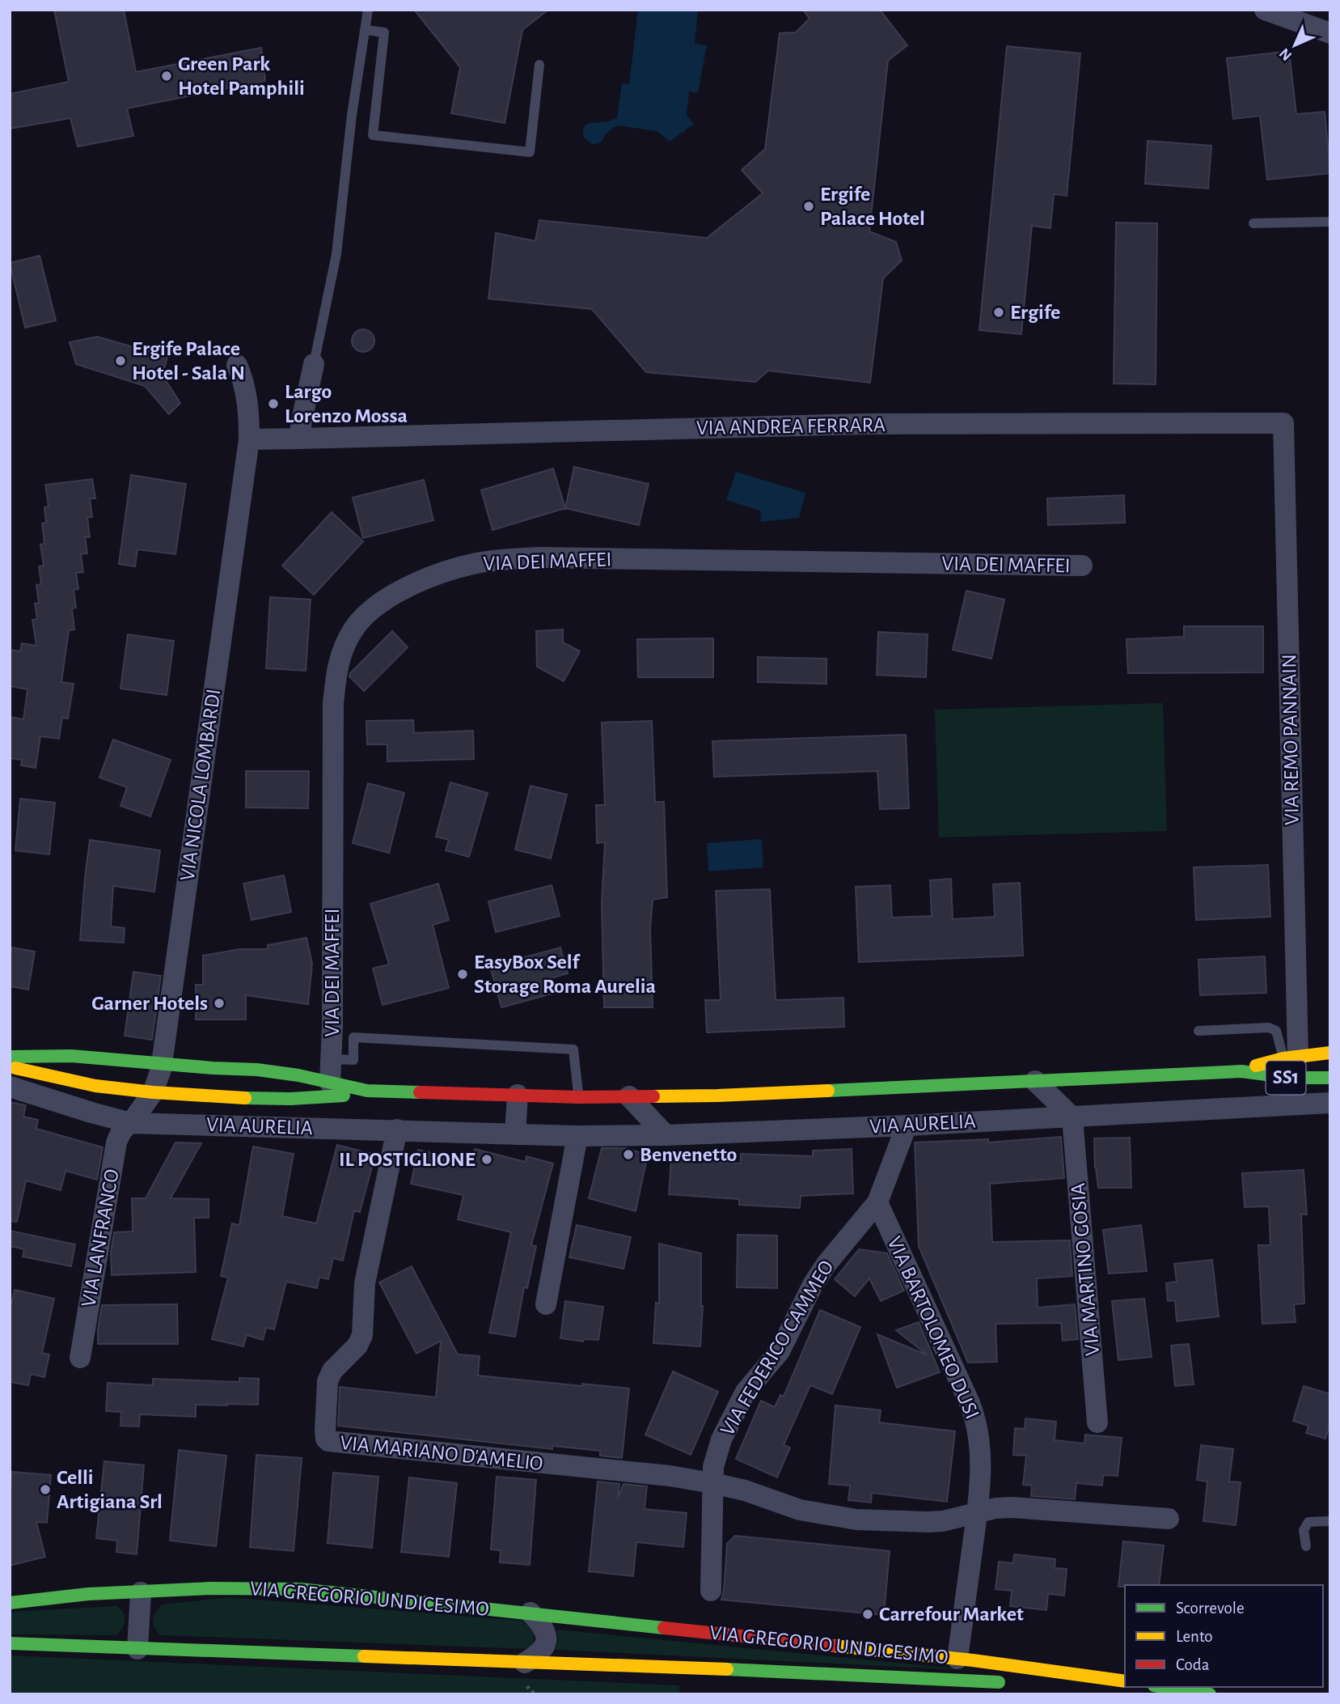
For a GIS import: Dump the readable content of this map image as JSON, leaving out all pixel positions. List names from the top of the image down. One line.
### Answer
{"streets":{"street":["VIA ANDREA FERRARA","VIA DEI MAFFEI","VIA REMO PANNAIN","VIA NICOLA LOMBARDI","SS1","VIA AURELIA","VIA LANFRANCO","VIA MARTINO GOSIA","VIA BARTOLOMEO DUSI","VIA FEDERICO CAMMEO","VIA MARIANO D'AMELIO","VIA GREGORIO UNDICESIMO"]},"crossings":[["VIA ANDREA FERRARA","VIA REMO PANNAIN"],["VIA DEI MAFFEI","VIA AURELIA"],["VIA REMO PANNAIN","VIA AURELIA"],["VIA NICOLA LOMBARDI","VIA AURELIA"],["VIA NICOLA LOMBARDI","VIA LANFRANCO"],["VIA AURELIA","VIA LANFRANCO"],["VIA AURELIA","VIA MARTINO GOSIA"],["VIA AURELIA","VIA FEDERICO CAMMEO"],["VIA AURELIA","VIA MARIANO D'AMELIO"],["VIA BARTOLOMEO DUSI","VIA FEDERICO CAMMEO"],["VIA BARTOLOMEO DUSI","VIA GREGORIO UNDICESIMO"],["VIA FEDERICO CAMMEO","VIA MARIANO D'AMELIO"]],"places":["Green Park Hotel Pamphili","Ergife Palace Hotel","Ergife","Ergife Palace Hotel - Sala N","Largo Lorenzo Mossa","EasyBox Self Storage Roma Aurelia","Garner Hotels","Benvenetto","IL POSTIGLIONE","Celli Artigiana Srl","Carrefour Market"],"legend":["Scorrevole","Lento","Coda"],"north":"bottom left"}
